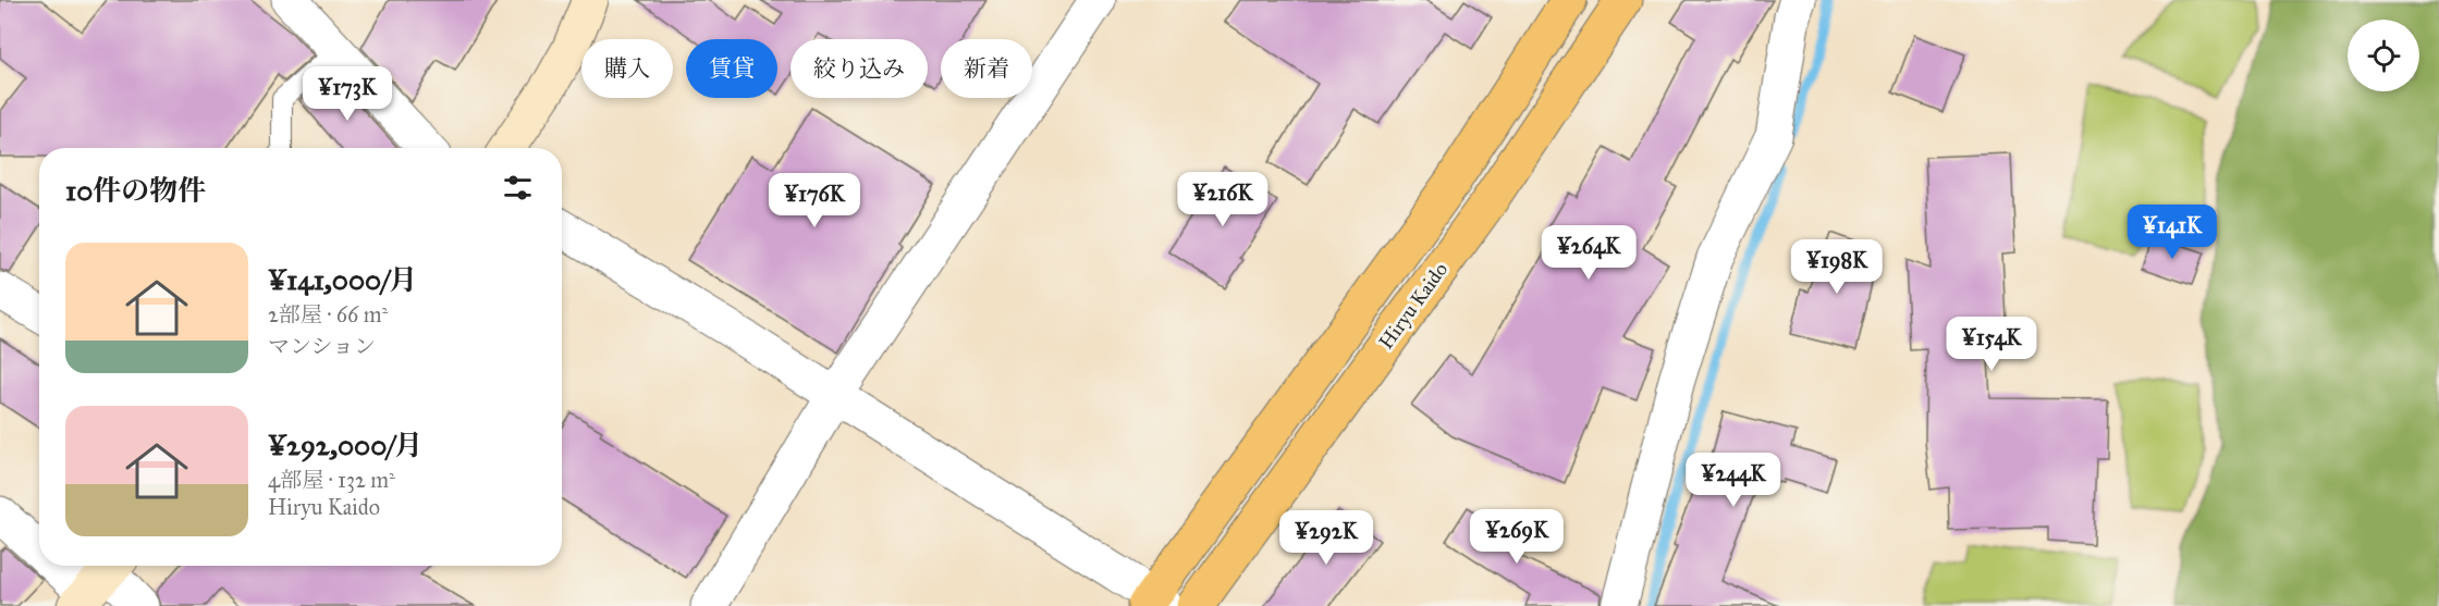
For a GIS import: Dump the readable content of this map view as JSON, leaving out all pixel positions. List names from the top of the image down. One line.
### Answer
{"streets":{"highway":["Hiryu Kaido"]},"page":{"chip":["購入","賃貸","絞り込み","新着"],"price":["¥173K","¥216K","¥176K","¥141K","¥264K","¥198K","¥154K","¥244K","¥269K","¥292K"],"heading":"10件の物件","list":[{"name":"¥141,000/月","note":"2部屋 · 66 m² · マンション"},{"name":"¥292,000/月","note":"4部屋 · 132 m² · Hiryu Kaido"}]}}
